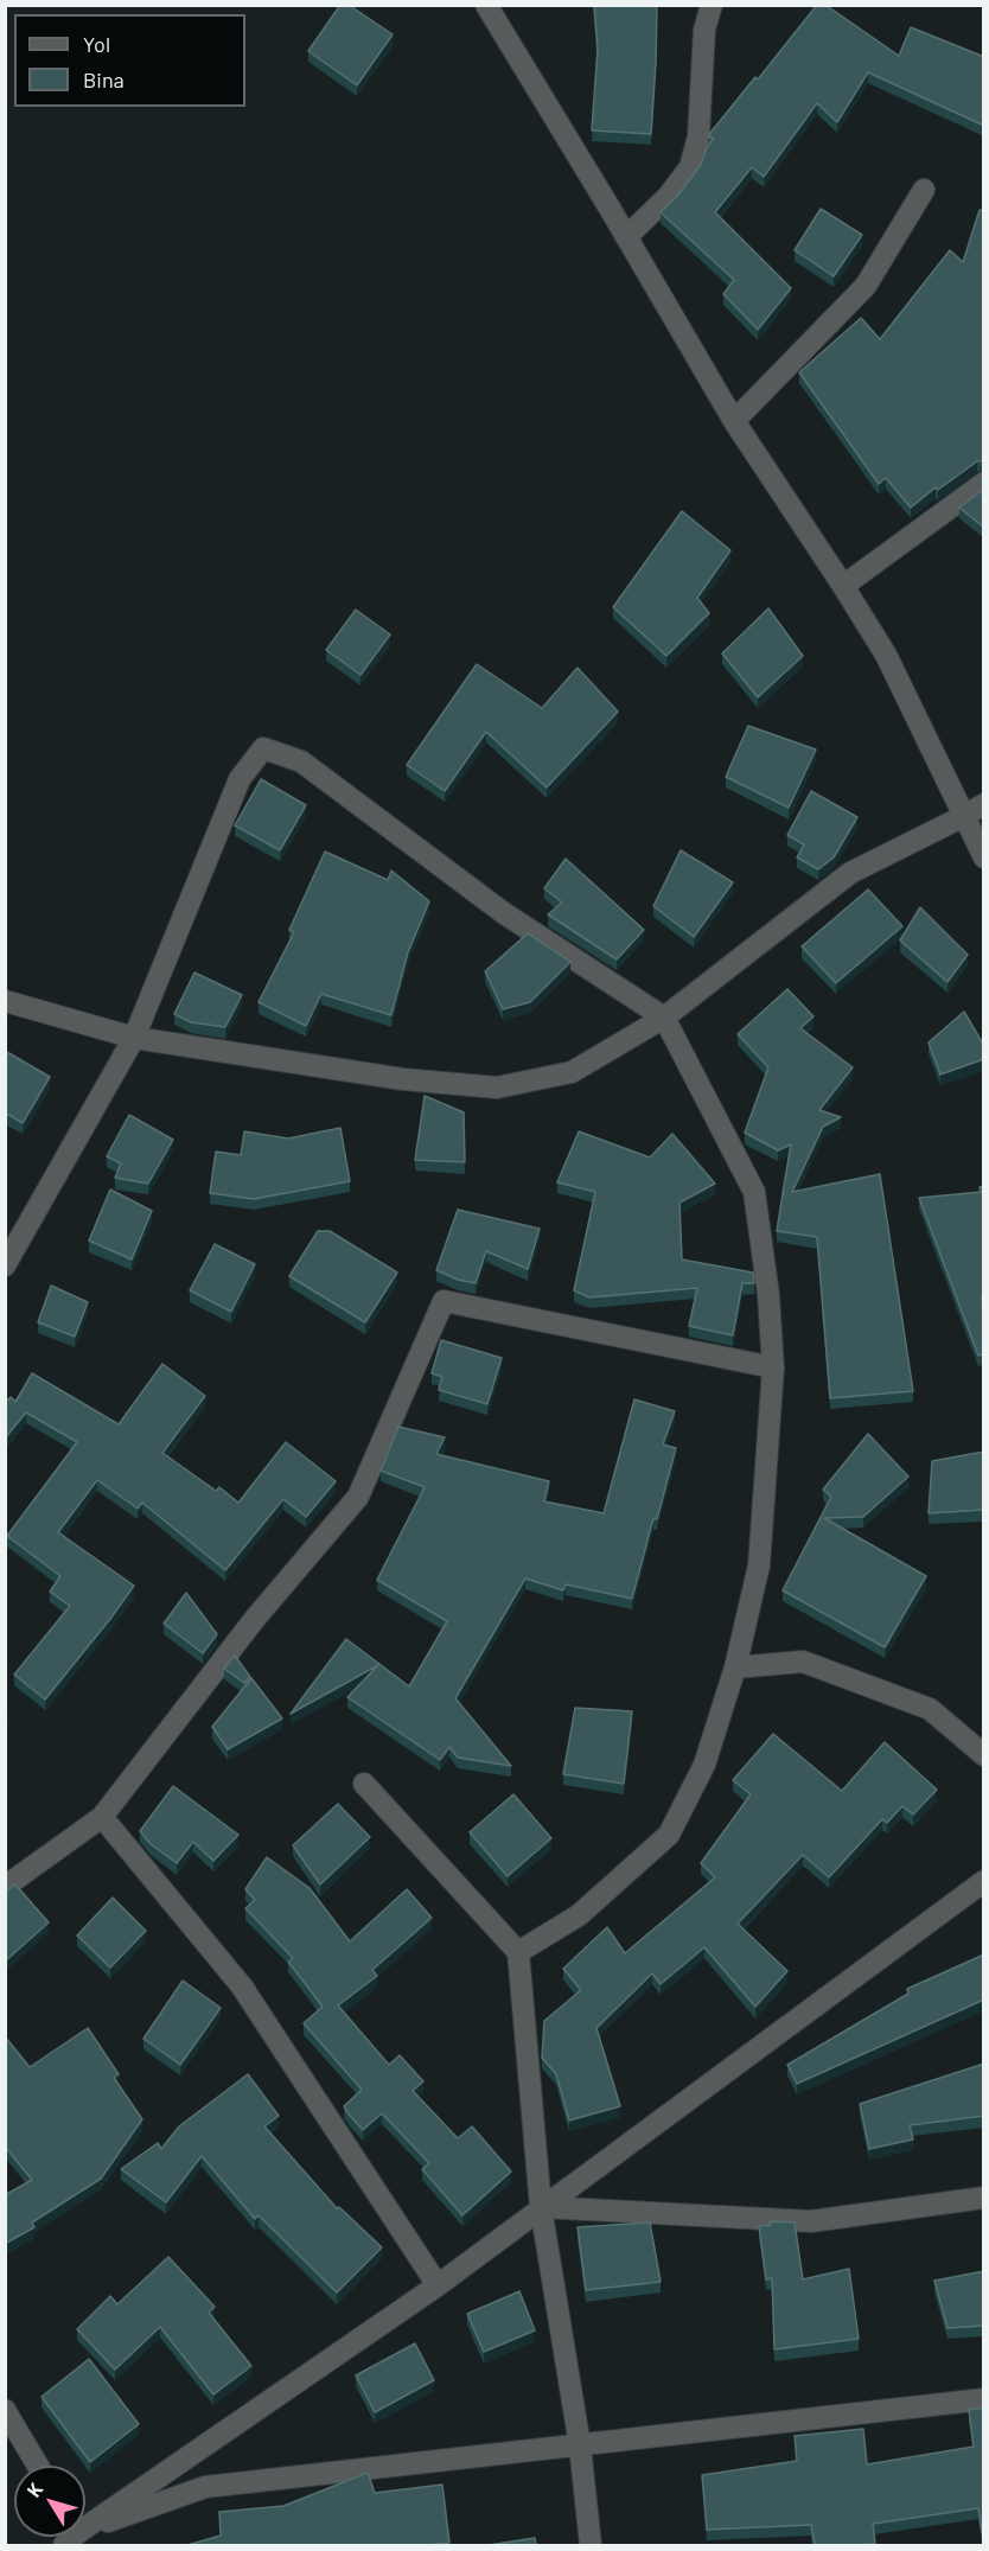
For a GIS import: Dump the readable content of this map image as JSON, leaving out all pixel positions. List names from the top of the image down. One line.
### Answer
{"legend":["Yol","Bina"],"north":"top left"}
